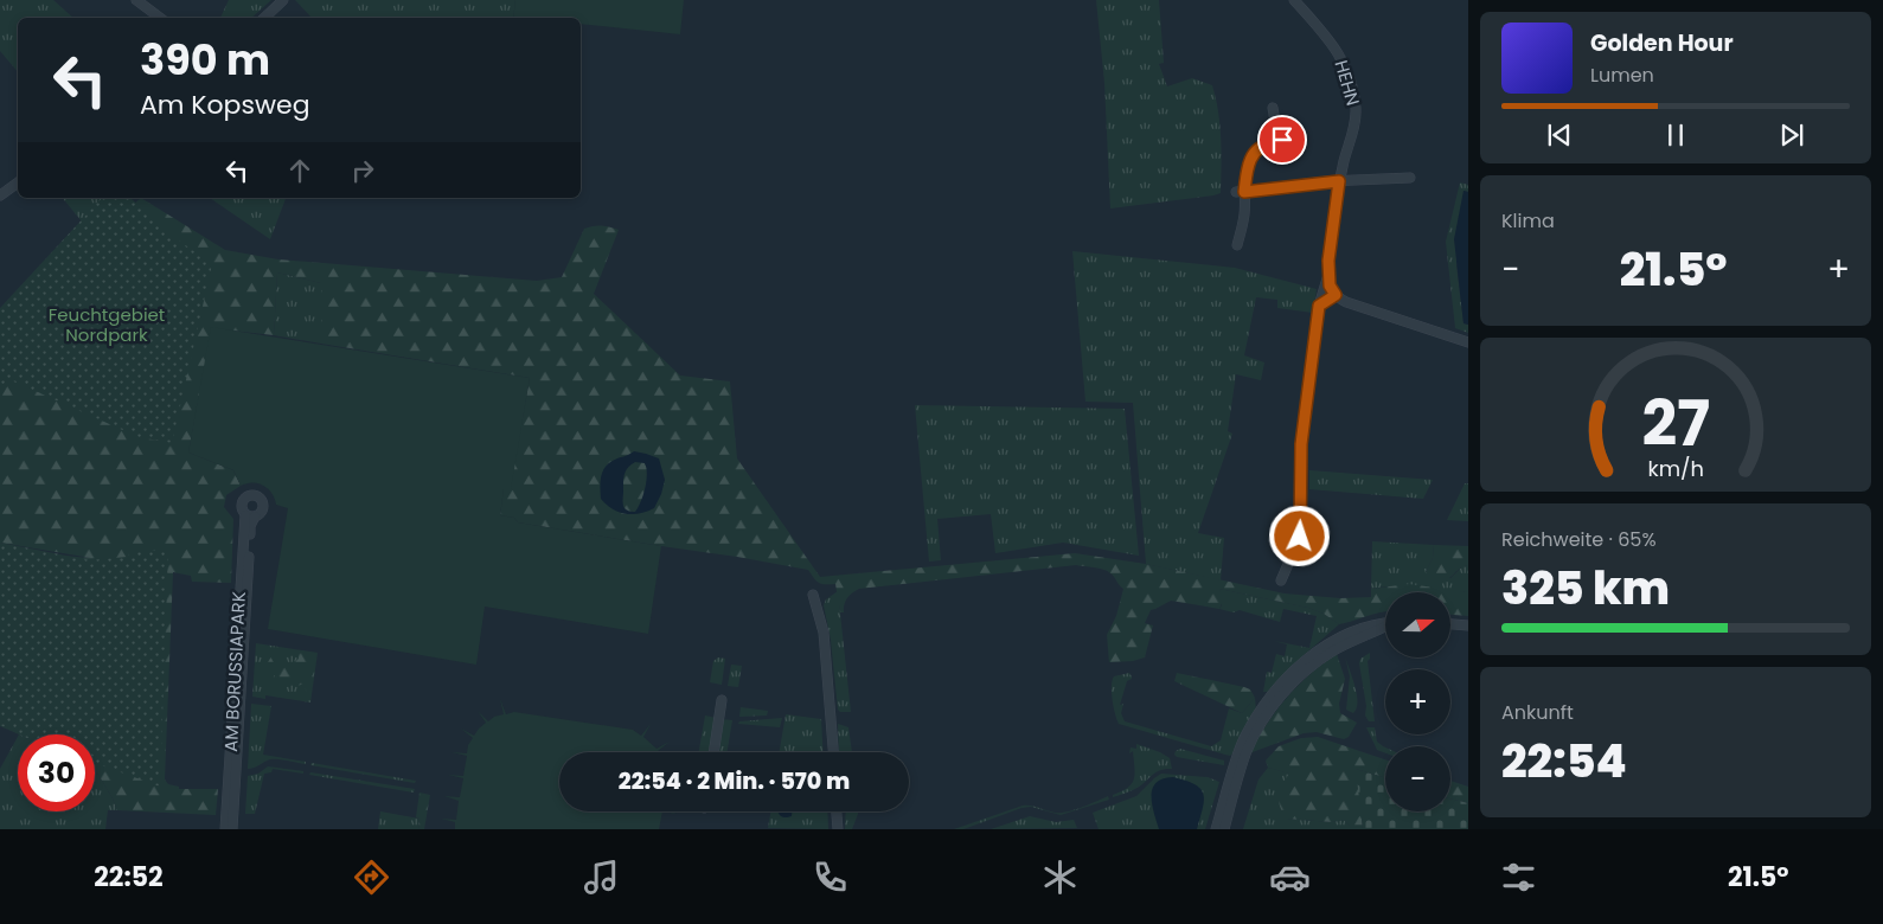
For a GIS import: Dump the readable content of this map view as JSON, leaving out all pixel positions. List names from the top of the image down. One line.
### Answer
{"streets":{"street":["HEHN","AM BORUSSIAPARK"]},"parks":["Feuchtgebiet Nordpark"],"north":"right","page":{"turn":["390 m","Am Kopsweg"],"song":["Golden Hour","Lumen"],"tile":["Klima",["Reichweite · 65%","325 km"],["Ankunft","22:54"]],"heat":["−","21.5°","+"],"map_buttons":["+","−"],"limit":"30","trip":"22:54 · 2 Min. · 570 m","tabs":["22:52","21.5°"],"gauge":["27","km/h"]}}
